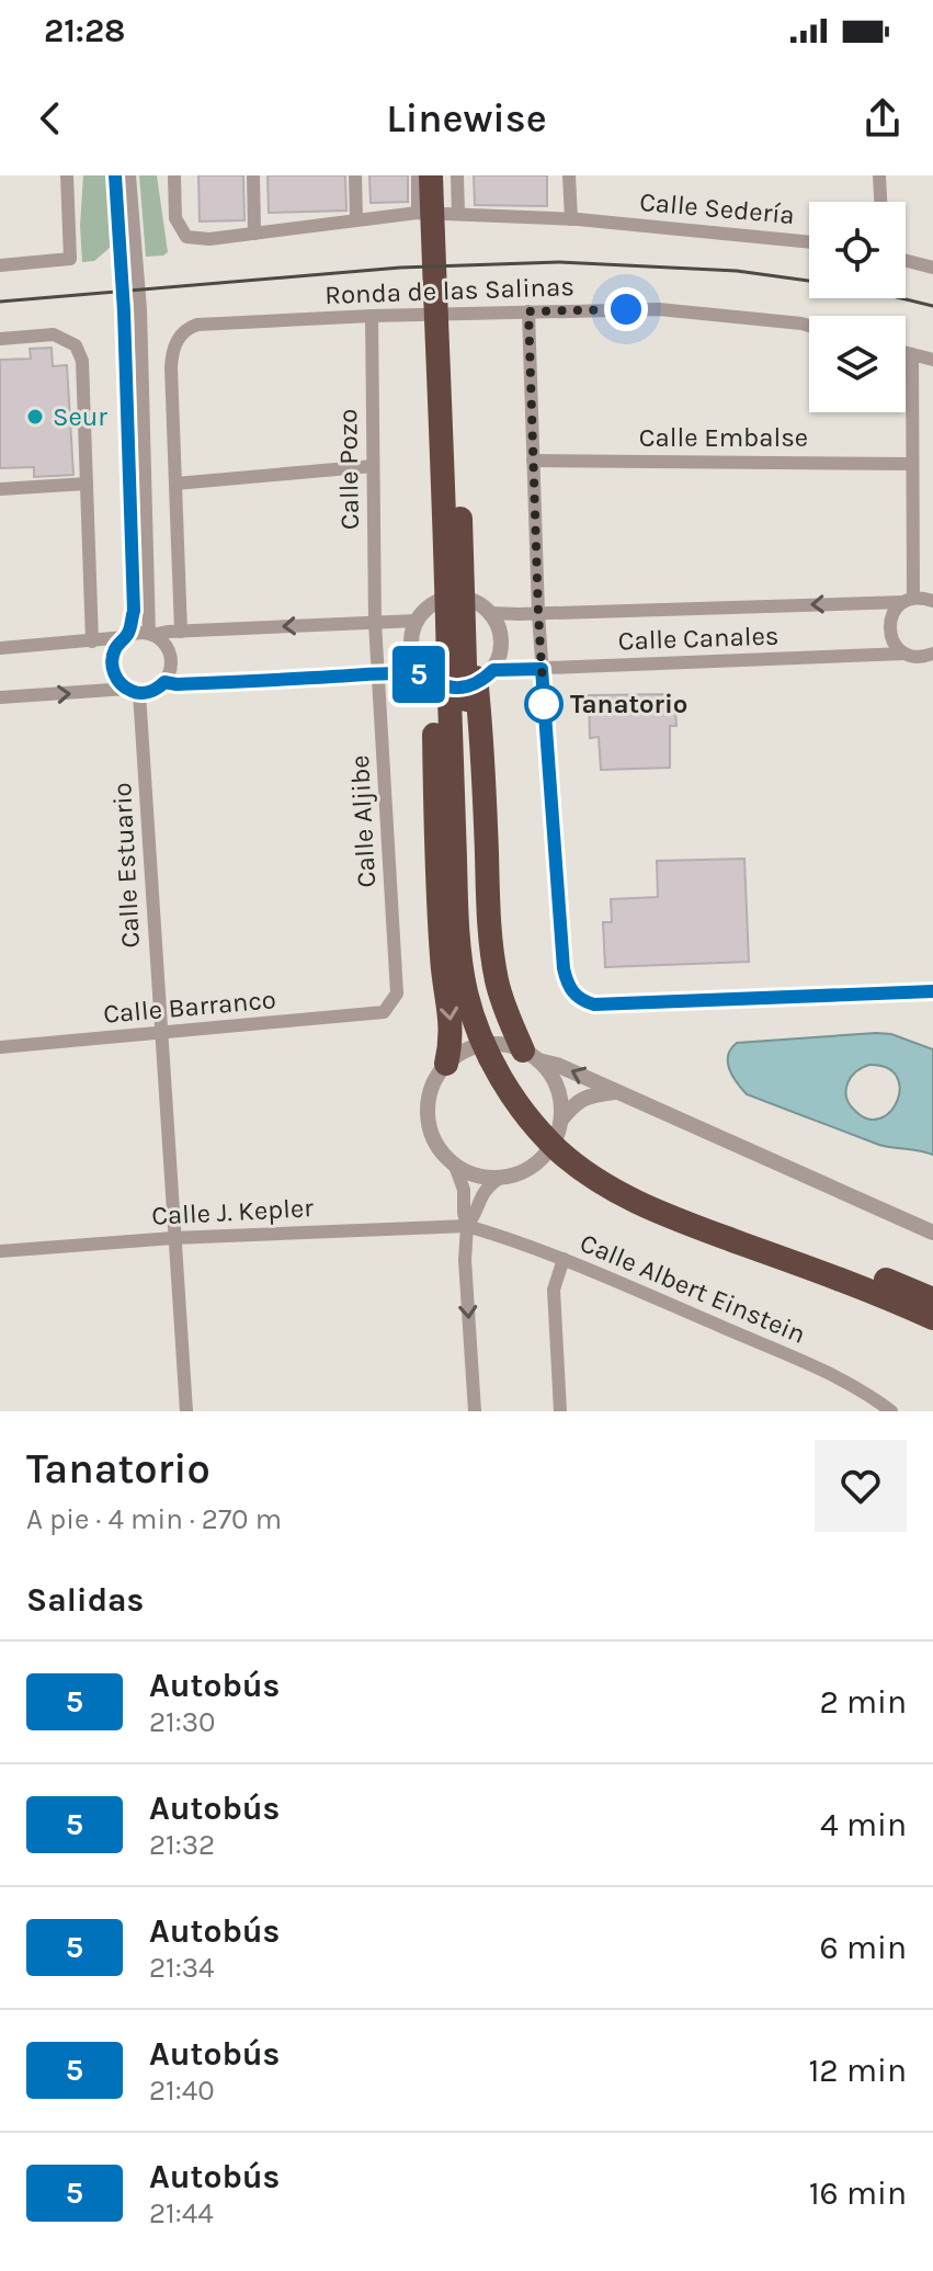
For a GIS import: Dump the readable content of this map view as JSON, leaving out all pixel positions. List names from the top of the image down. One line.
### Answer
{"streets":{"street":["Calle Sedería","Ronda de las Salinas","Calle Embalse","Calle Pozo","Calle Canales","Calle Aljibe","Calle Estuario","Calle Barranco","Calle J. Kepler","Calle Albert Einstein"]},"crossings":[["Ronda de las Salinas","Calle Pozo"],["Calle Pozo","Calle Aljibe"],["Calle Aljibe","Calle Barranco"],["Calle Estuario","Calle Barranco"],["Calle Estuario","Calle J. Kepler"],["Calle J. Kepler","Calle Albert Einstein"]],"places":["Seur","Tanatorio"],"lines":["bus line 5"],"page":{"status":"21:28","header":"Linewise","on_map":"5","heading":[["Tanatorio","A pie · 4 min · 270 m"],"Salidas"],"list":[{"mark":"5","name":"Autobús","note":"21:30","value":"2 min"},{"mark":"5","name":"Autobús","note":"21:32","value":"4 min"},{"mark":"5","name":"Autobús","note":"21:34","value":"6 min"},{"mark":"5","name":"Autobús","note":"21:40","value":"12 min"},{"mark":"5","name":"Autobús","note":"21:44","value":"16 min"}]}}
